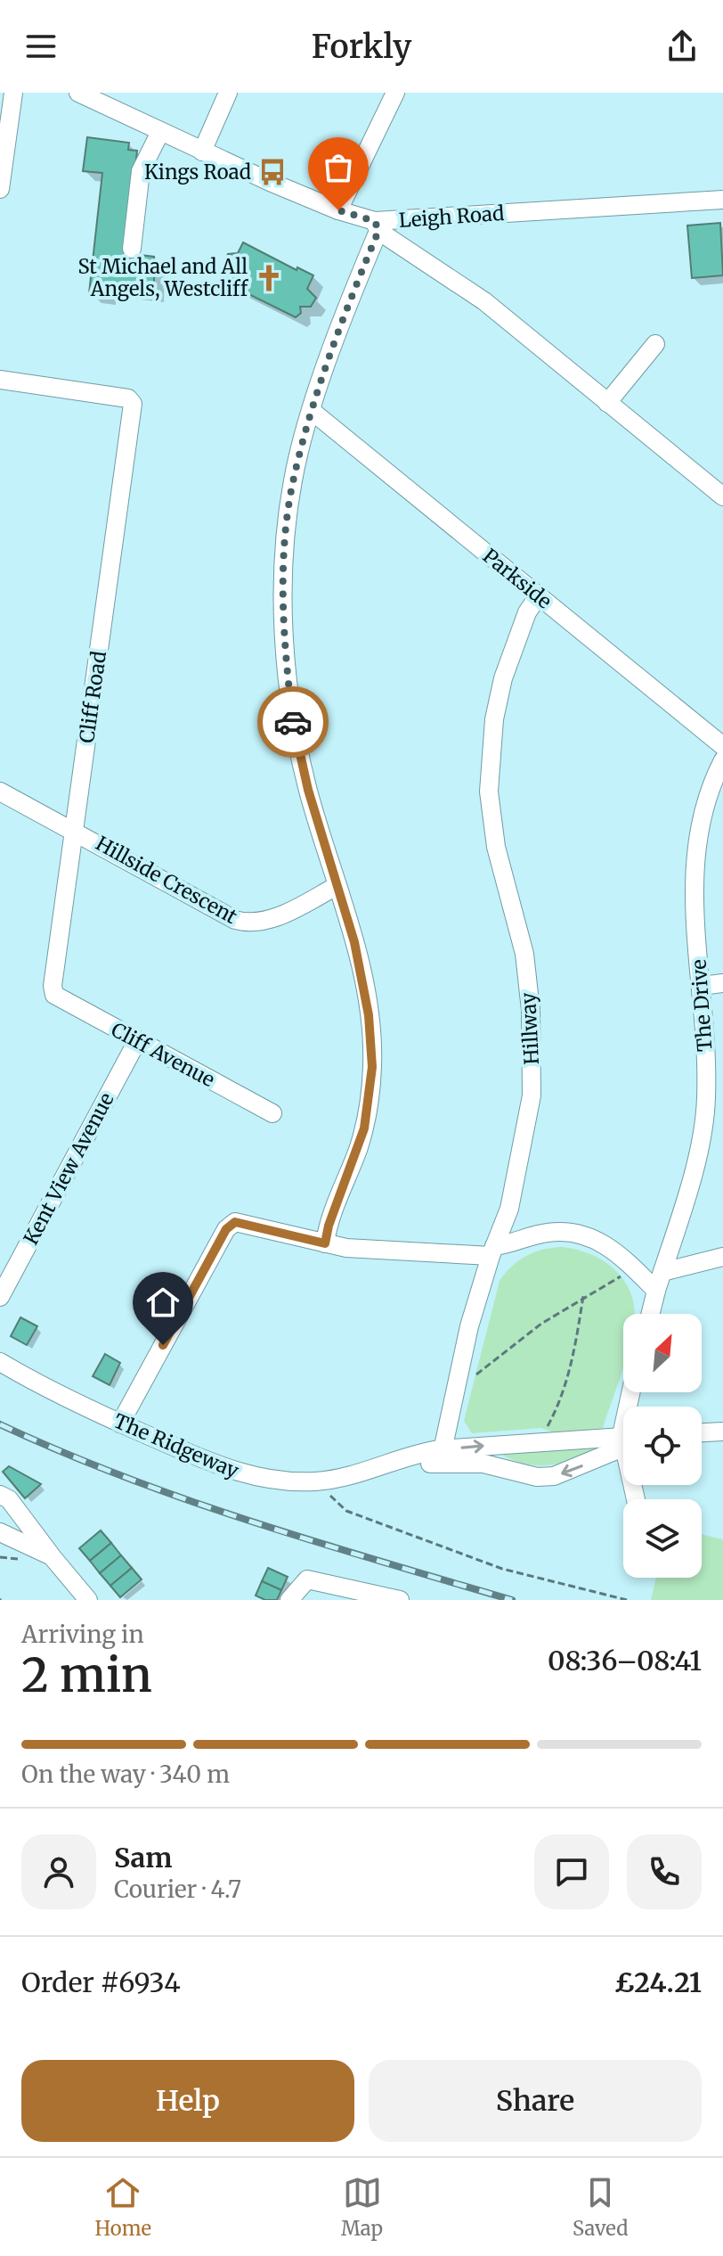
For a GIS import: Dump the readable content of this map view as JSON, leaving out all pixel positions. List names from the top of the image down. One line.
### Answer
{"streets":{"street":["Leigh Road","Parkside","Cliff Road","Hillside Crescent","The Drive","Hillway","Cliff Avenue","Kent View Avenue","The Ridgeway"]},"crossings":[["Parkside","Hillway"],["Cliff Road","Hillside Crescent"],["Cliff Road","Cliff Avenue"],["Hillway","The Ridgeway"],["Cliff Avenue","Kent View Avenue"]],"places":{"bus stop":["Kings Road"],"church":["St Michael and All Angels, Westcliff"]},"north":"top right","page":{"header":"Forkly","heading":["2 min","Arriving in","08:36–08:41"],"panel":["Sam","Courier · 4.7","Order #6934","£24.21"],"bar":"On the way · 340 m","buttons":["Help","Share"],"tabs":["Home","Map","Saved"]}}
